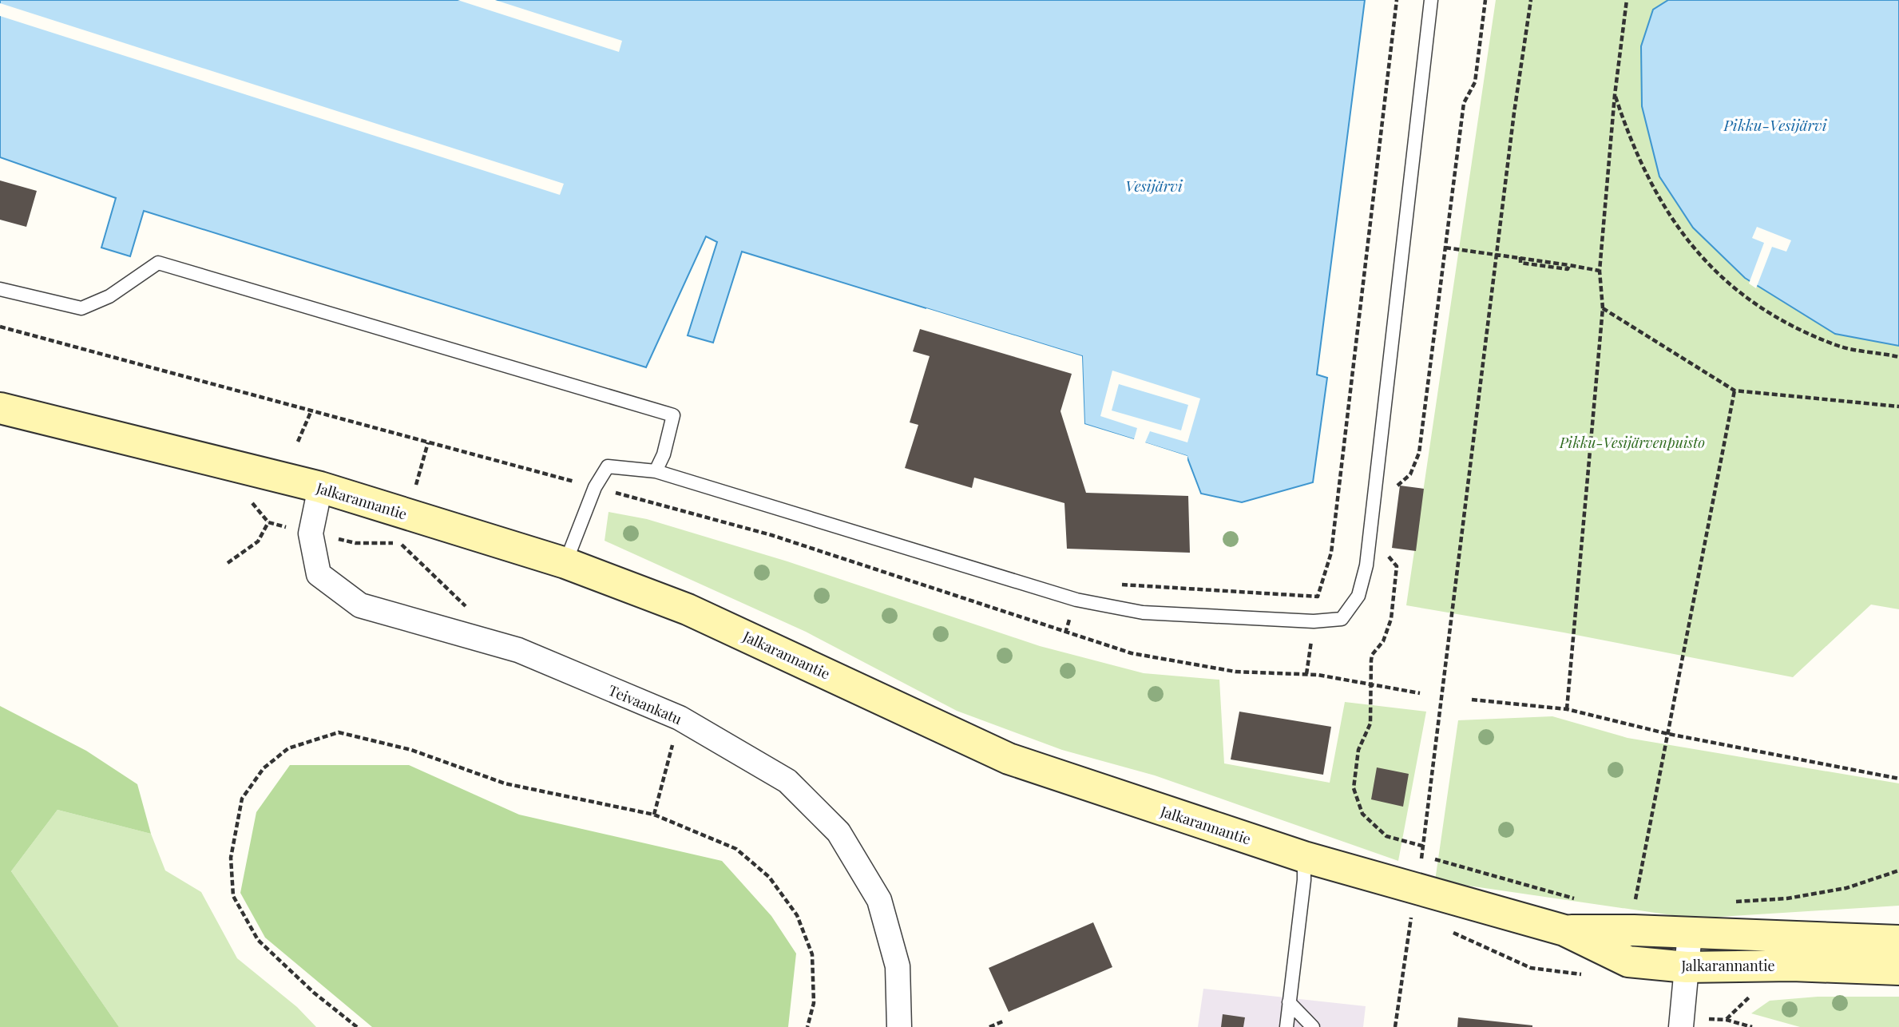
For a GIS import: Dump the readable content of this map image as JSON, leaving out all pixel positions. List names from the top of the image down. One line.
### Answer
{"streets":{"main road":["Jalkarannantie"],"street":["Teivaankatu"]},"crossings":[["Jalkarannantie","Teivaankatu"]],"water":["Pikku-Vesijärvi","Vesijärvi"],"parks":["Pikku-Vesijärvenpuisto"]}
